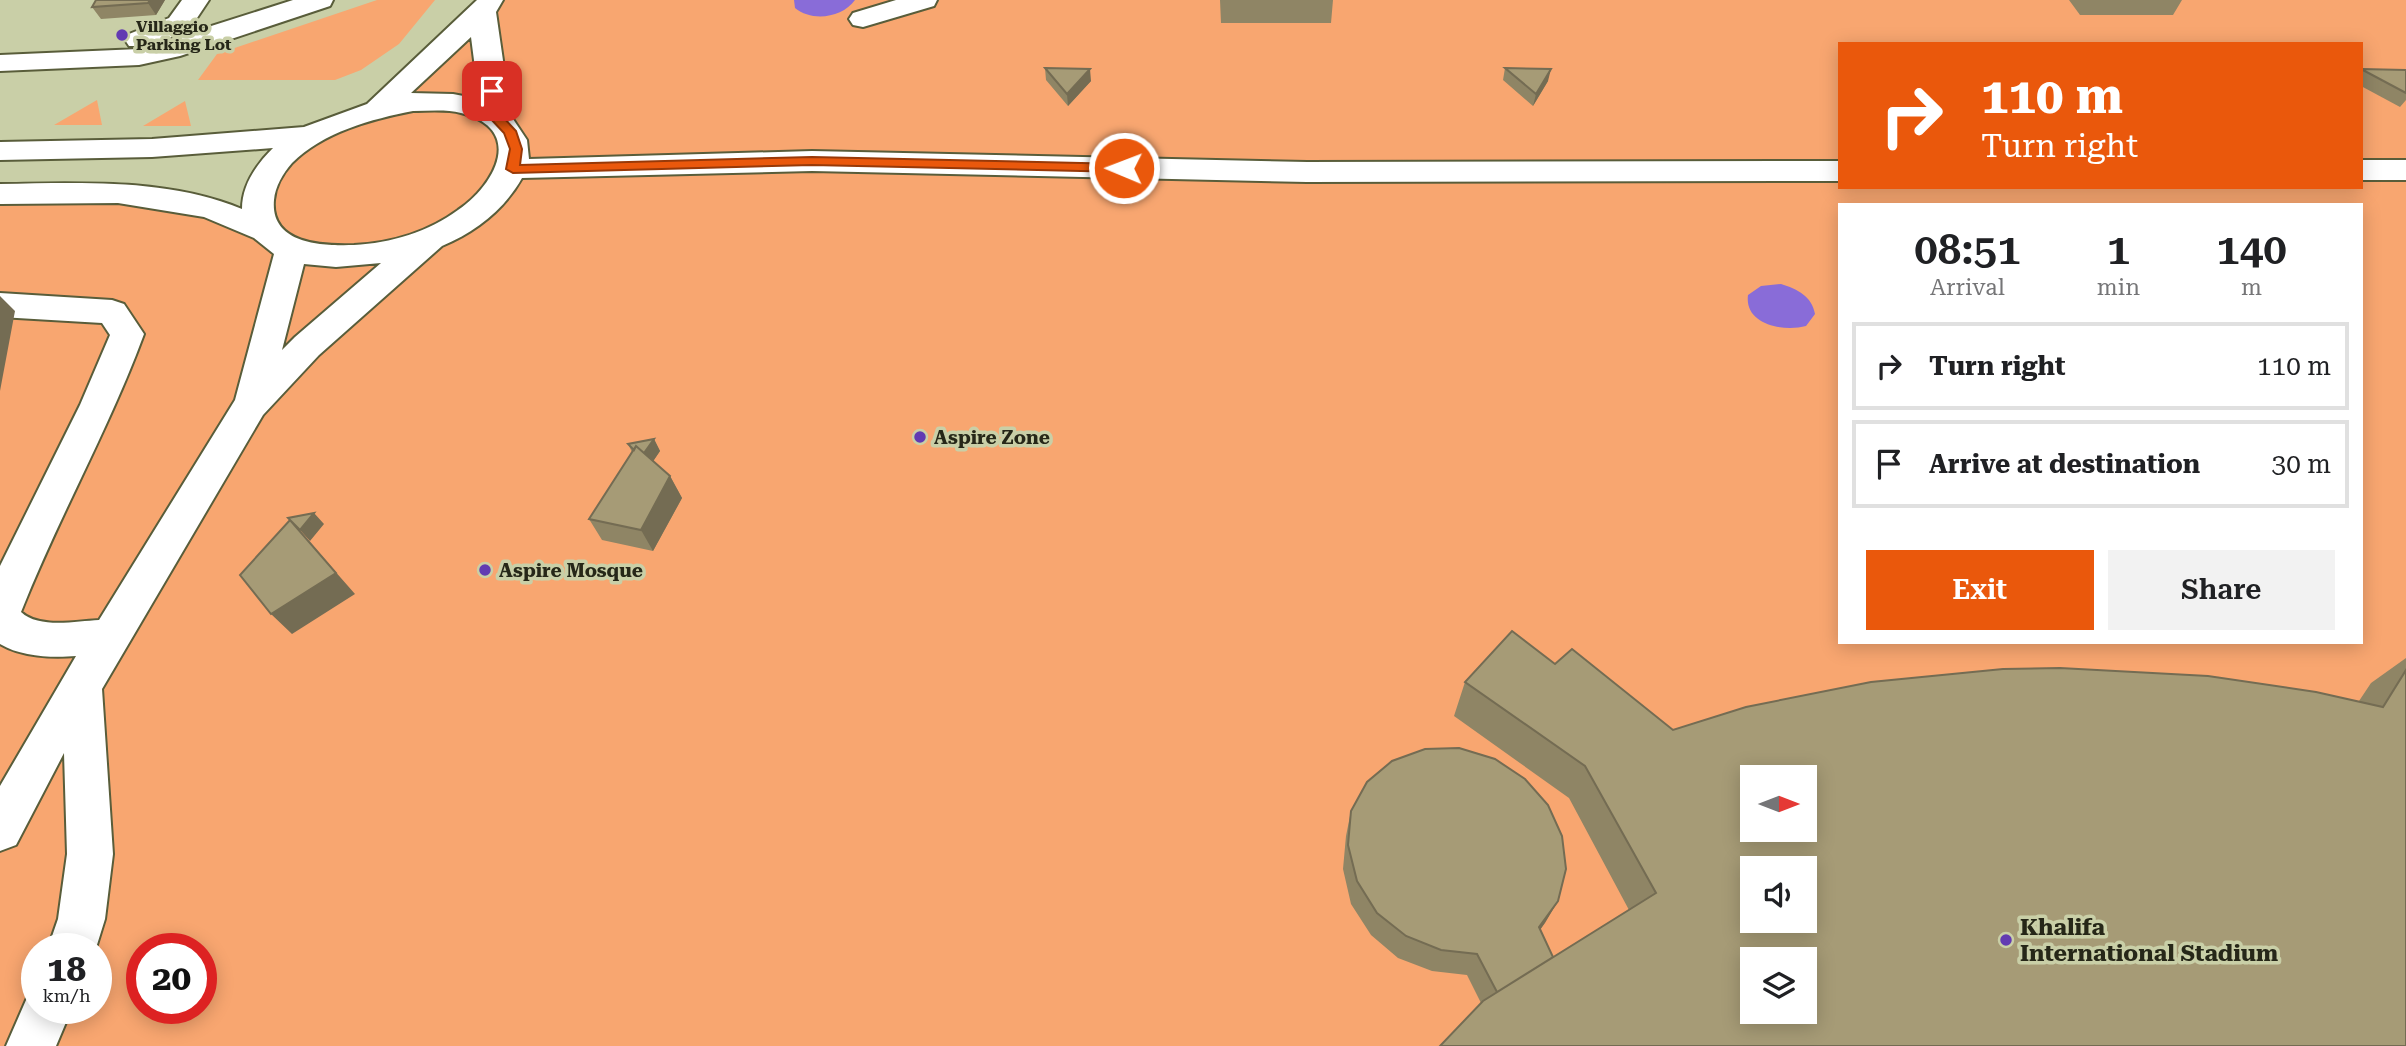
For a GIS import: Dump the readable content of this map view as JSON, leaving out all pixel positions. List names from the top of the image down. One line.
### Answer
{"places":["Villaggio Parking Lot","Aspire Zone","Aspire Mosque","Khalifa International Stadium"],"north":"right","page":{"turn":["110 m","Turn right"],"eta":["08:51","Arrival","1","min","140","m"],"list":[{"name":"Turn right","value":"110 m"},{"name":"Arrive at destination","value":"30 m"}],"buttons":["Exit","Share"],"speed":"18 km/h","limit":"20"}}
